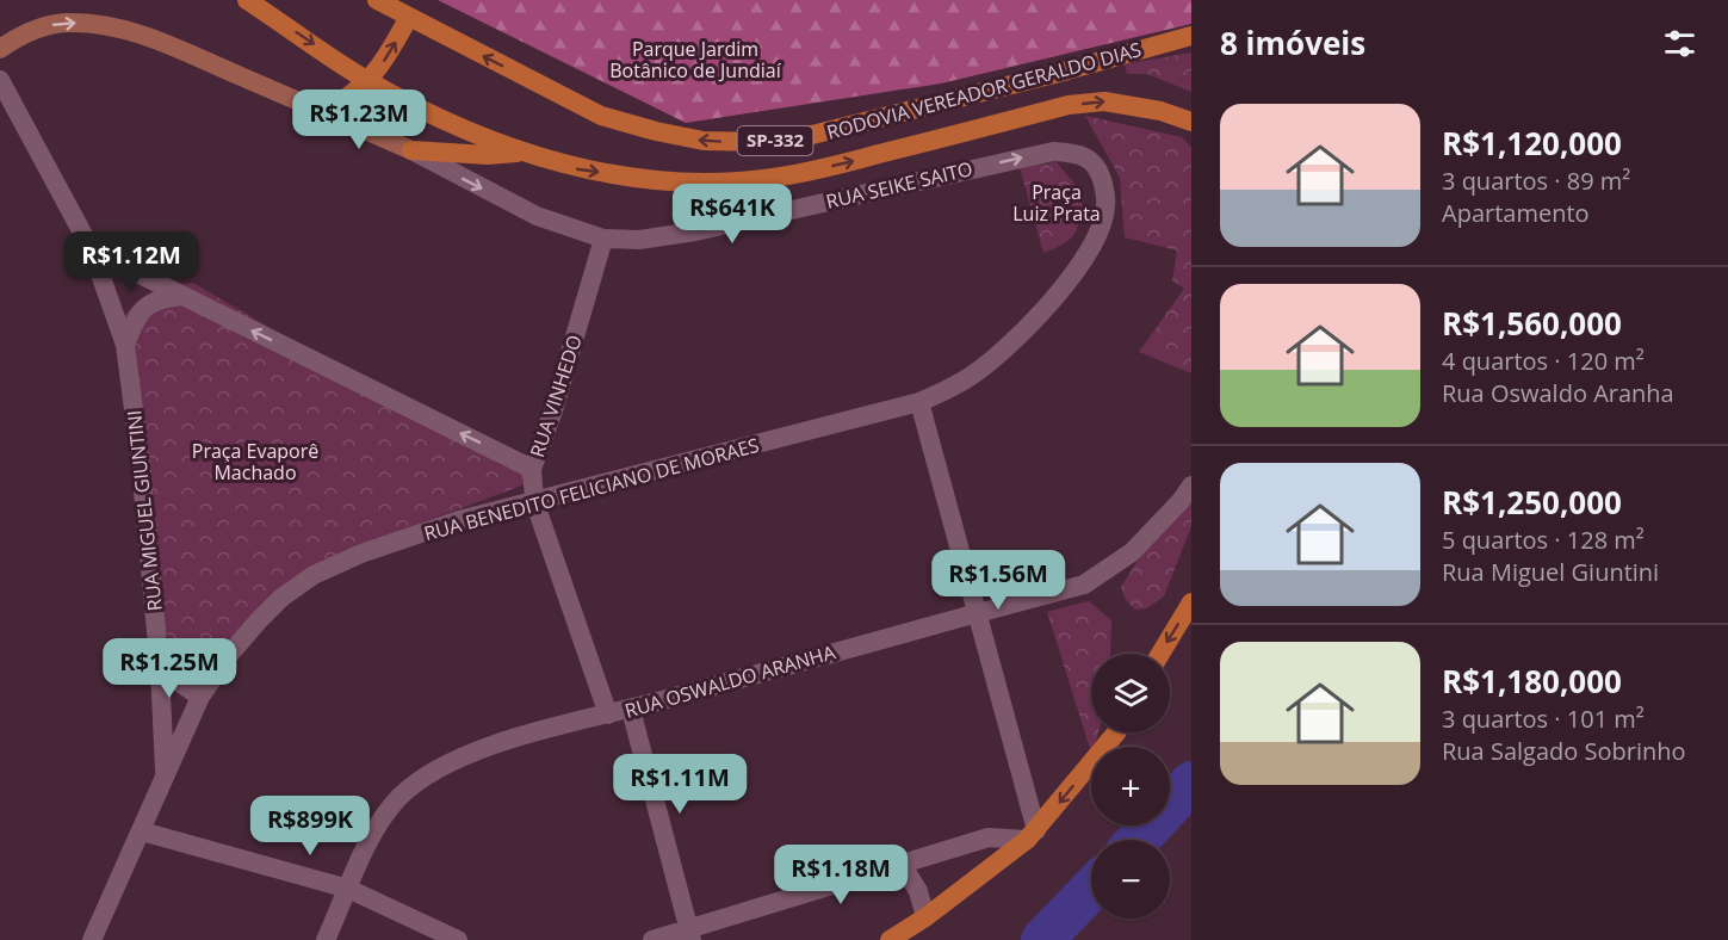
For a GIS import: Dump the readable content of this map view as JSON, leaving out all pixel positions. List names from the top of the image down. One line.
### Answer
{"streets":{"main road":["RODOVIA VEREADOR GERALDO DIAS","SP-332","RUA SEIKE SAITO"],"street":["RUA VINHEDO","RUA BENEDITO FELICIANO DE MORAES","RUA MIGUEL GIUNTINI","RUA OSWALDO ARANHA"]},"crossings":[["RUA SEIKE SAITO","RUA VINHEDO"],["RUA SEIKE SAITO","RUA BENEDITO FELICIANO DE MORAES"],["RUA VINHEDO","RUA BENEDITO FELICIANO DE MORAES"],["RUA VINHEDO","RUA OSWALDO ARANHA"],["RUA BENEDITO FELICIANO DE MORAES","RUA MIGUEL GIUNTINI"]],"one_way":["RUA SEIKE SAITO"],"parks":["Parque Jardim Botânico de Jundiaí","Praça Luiz Prata","Praça Evaporê Machado"],"page":{"heading":"8 imóveis","list":[{"name":"R$1,120,000","note":"3 quartos · 89 m² · Apartamento"},{"name":"R$1,560,000","note":"4 quartos · 120 m² · Rua Oswaldo Aranha"},{"name":"R$1,250,000","note":"5 quartos · 128 m² · Rua Miguel Giuntini"},{"name":"R$1,180,000","note":"3 quartos · 101 m² · Rua Salgado Sobrinho"}],"price":["R$1.23M","R$641K","R$1.12M","R$1.56M","R$1.25M","R$1.11M","R$899K","R$1.18M"],"map_buttons":["+","−"]}}
